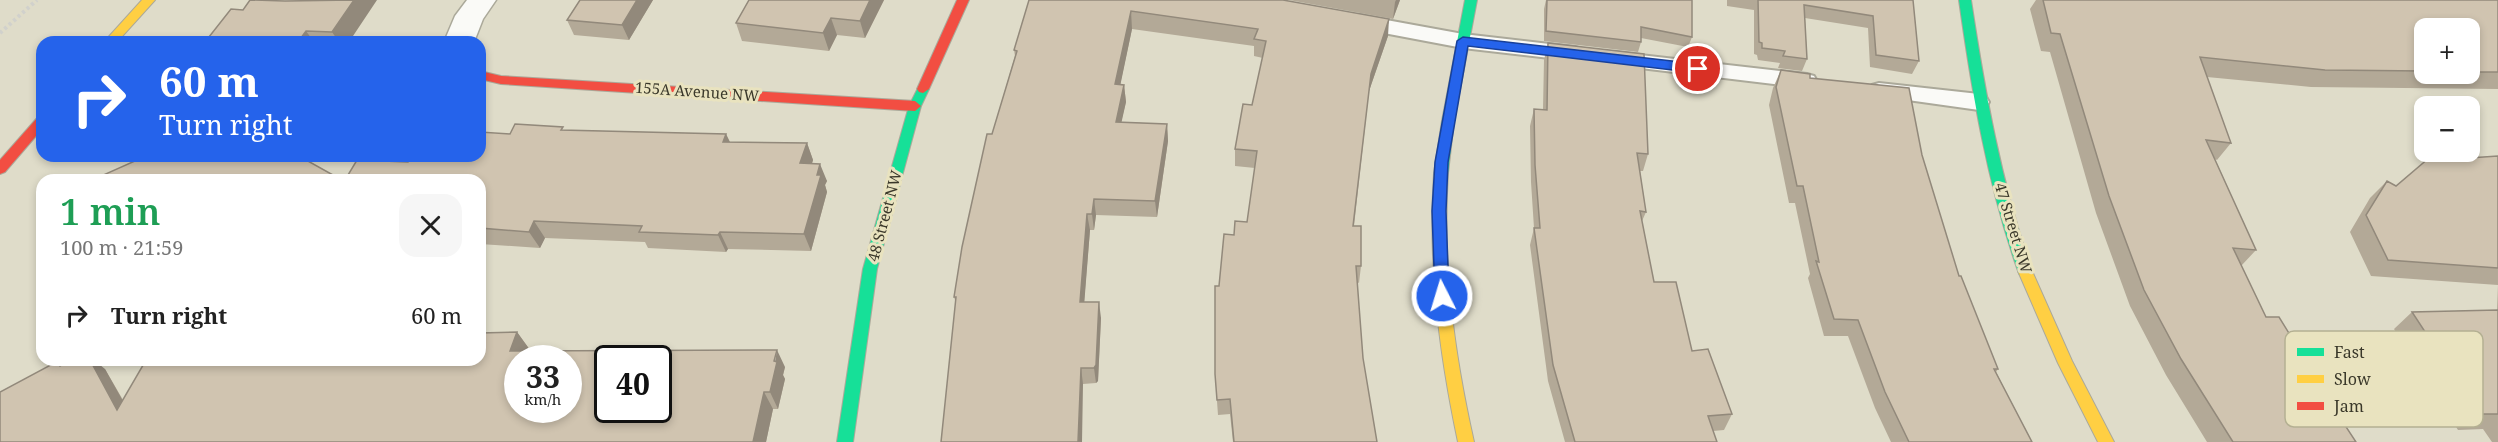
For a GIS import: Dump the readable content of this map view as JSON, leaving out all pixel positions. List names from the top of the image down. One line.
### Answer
{"streets":{"street":["155A Avenue NW","48 Street NW","47 Street NW"]},"crossings":[["155A Avenue NW","48 Street NW"]],"legend":["Fast","Slow","Jam"],"page":{"map_buttons":["+","−"],"turn":["60 m","Turn right"],"heading":["1 min","100 m · 21:59"],"list":[{"name":"Turn right","value":"60 m"}],"speed":"33 km/h","limit":"40"}}
